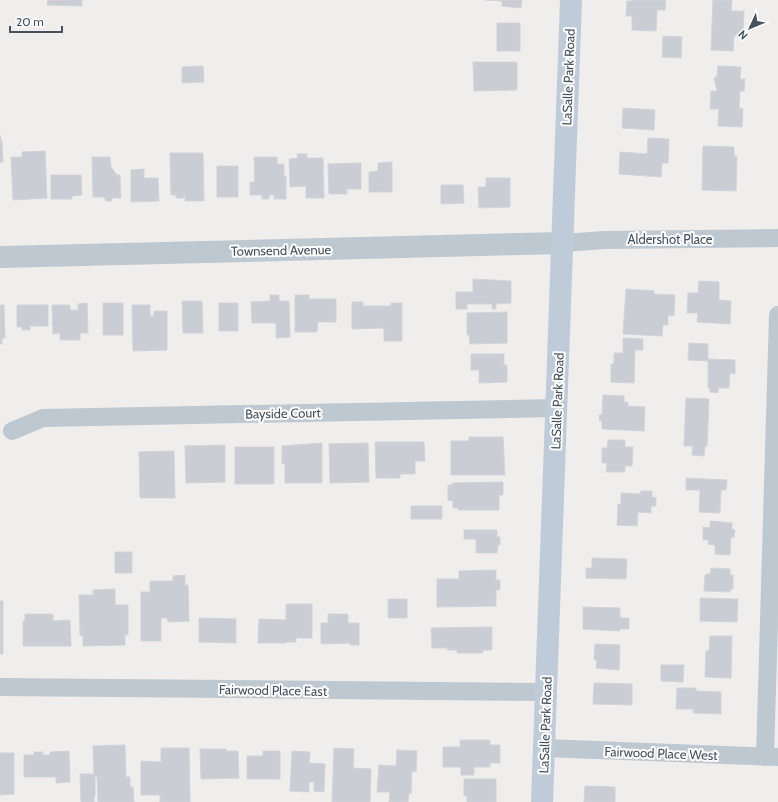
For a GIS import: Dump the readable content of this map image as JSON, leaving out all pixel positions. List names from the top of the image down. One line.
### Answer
{"streets":{"main road":["LaSalle Park Road"],"street":["Aldershot Place","Townsend Avenue","Bayside Court","Fairwood Place East","Fairwood Place West"]},"crossings":[["LaSalle Park Road","Aldershot Place"],["LaSalle Park Road","Townsend Avenue"],["LaSalle Park Road","Bayside Court"],["LaSalle Park Road","Fairwood Place East"],["LaSalle Park Road","Fairwood Place West"],["Aldershot Place","Townsend Avenue"]],"scale_bar":"20 m","north":"bottom left"}
